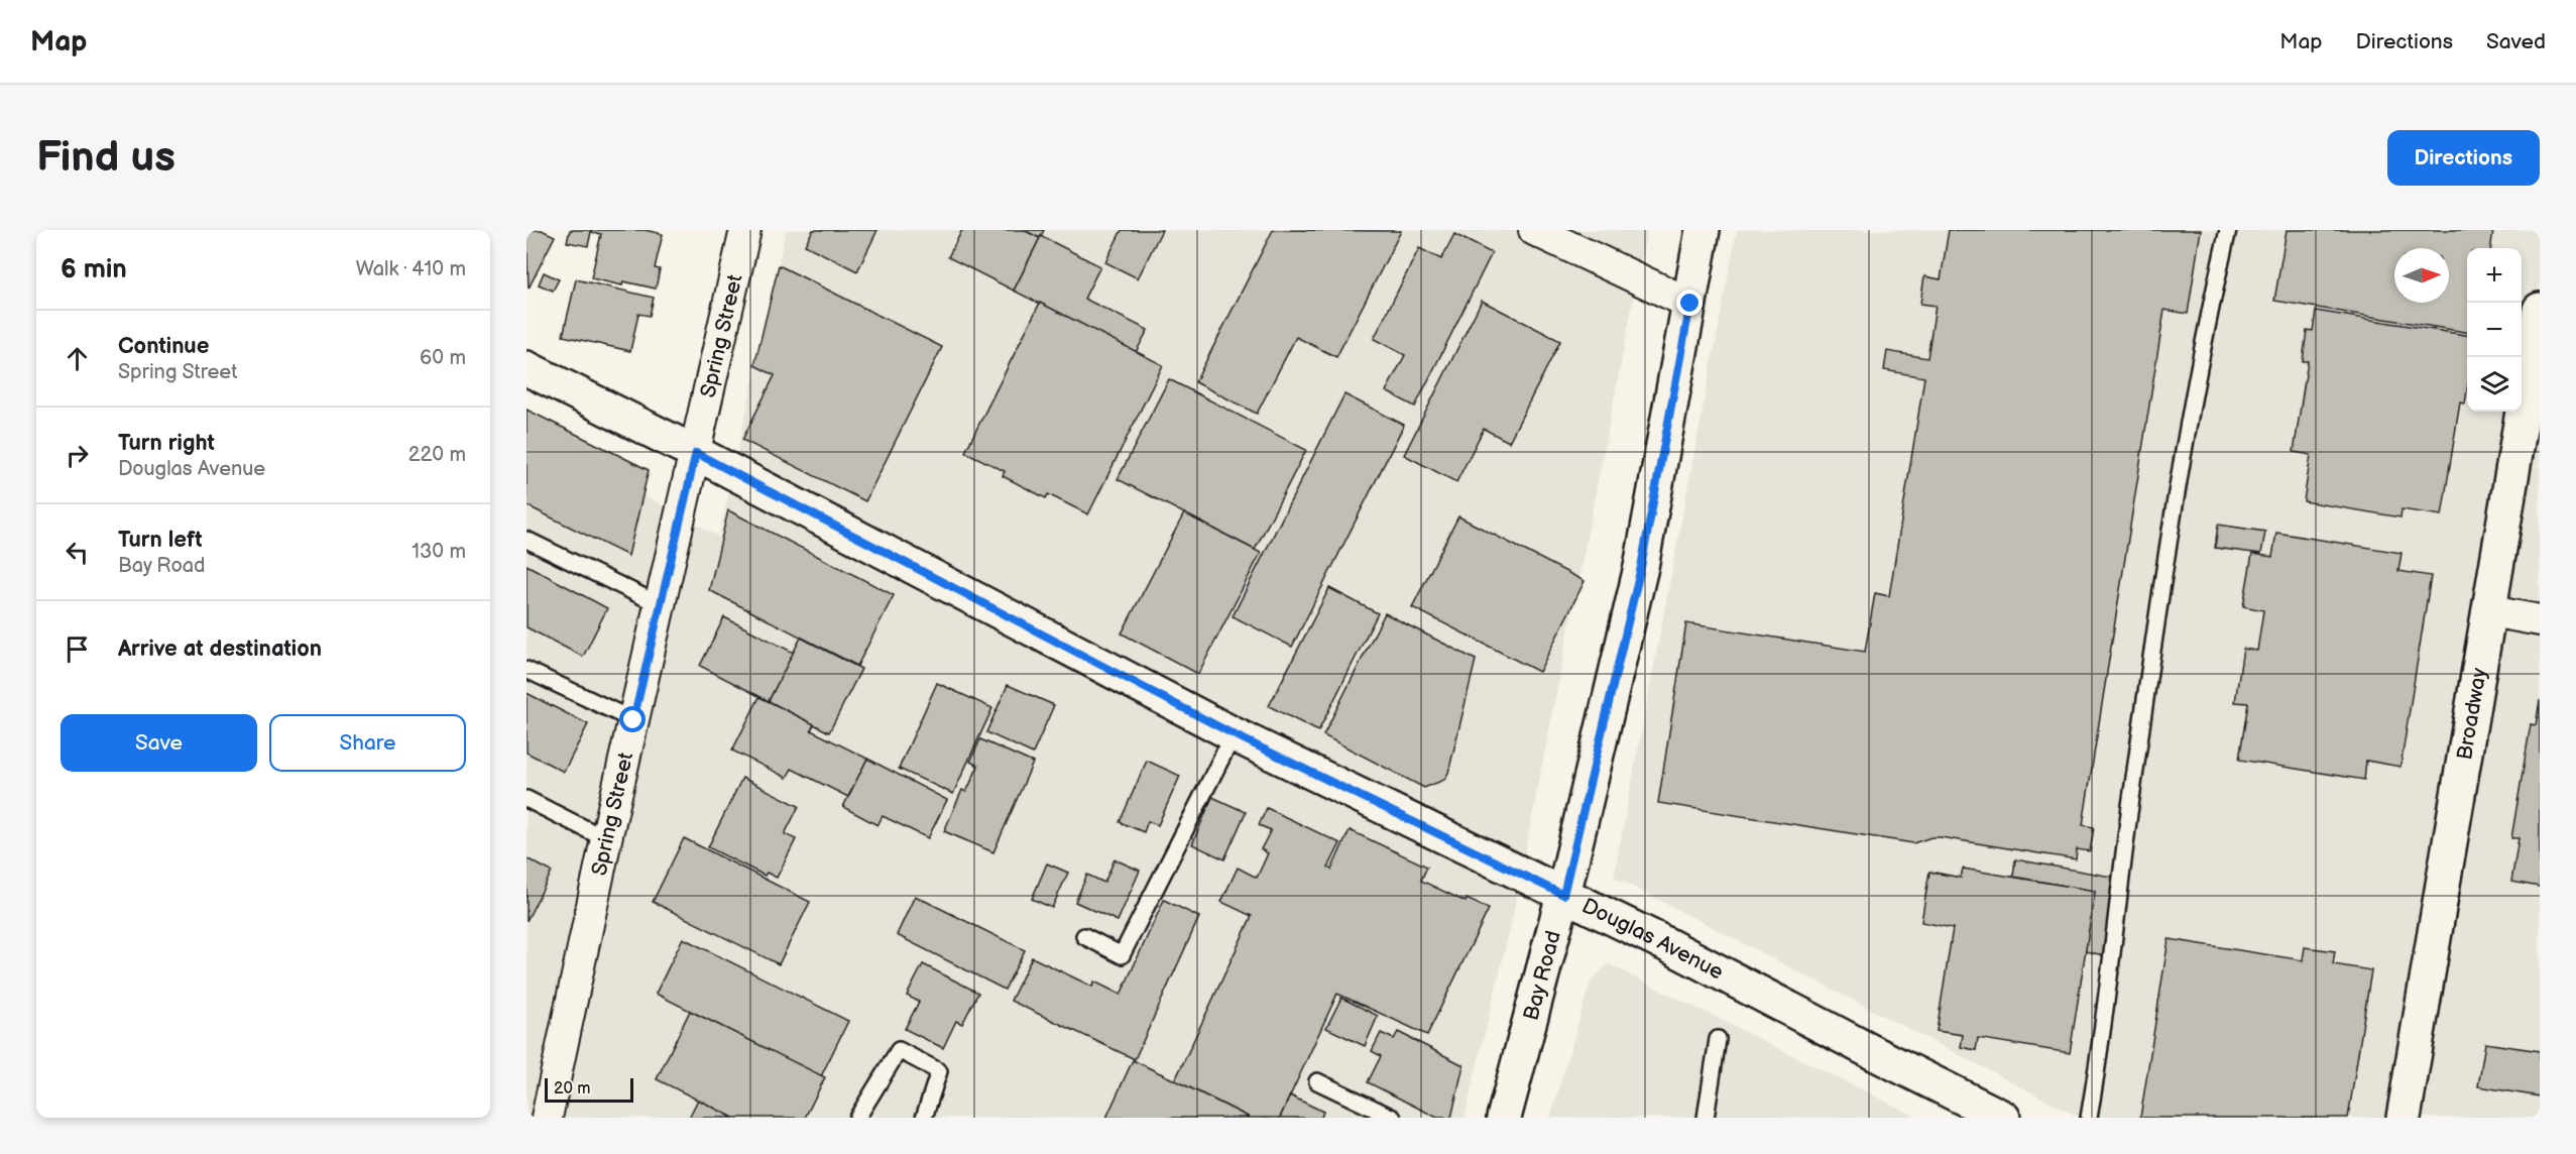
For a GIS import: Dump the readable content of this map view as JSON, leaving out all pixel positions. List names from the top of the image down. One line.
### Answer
{"streets":{"street":["Spring Street","Broadway","Douglas Avenue","Bay Road"]},"crossings":[["Spring Street","Douglas Avenue"],["Douglas Avenue","Bay Road"]],"scale_bar":"20 m","north":"right","page":{"header":"Map","nav":["Map","Directions","Saved"],"buttons":["Directions",["Save","Share"]],"title":"Find us","heading":["6 min","Walk · 410 m"],"map_buttons":["+","−"],"list":[["Continue","Spring Street","60 m"],["Turn right","Douglas Avenue","220 m"],["Turn left","Bay Road","130 m"],"Arrive at destination"],"scale":"20 m"}}
